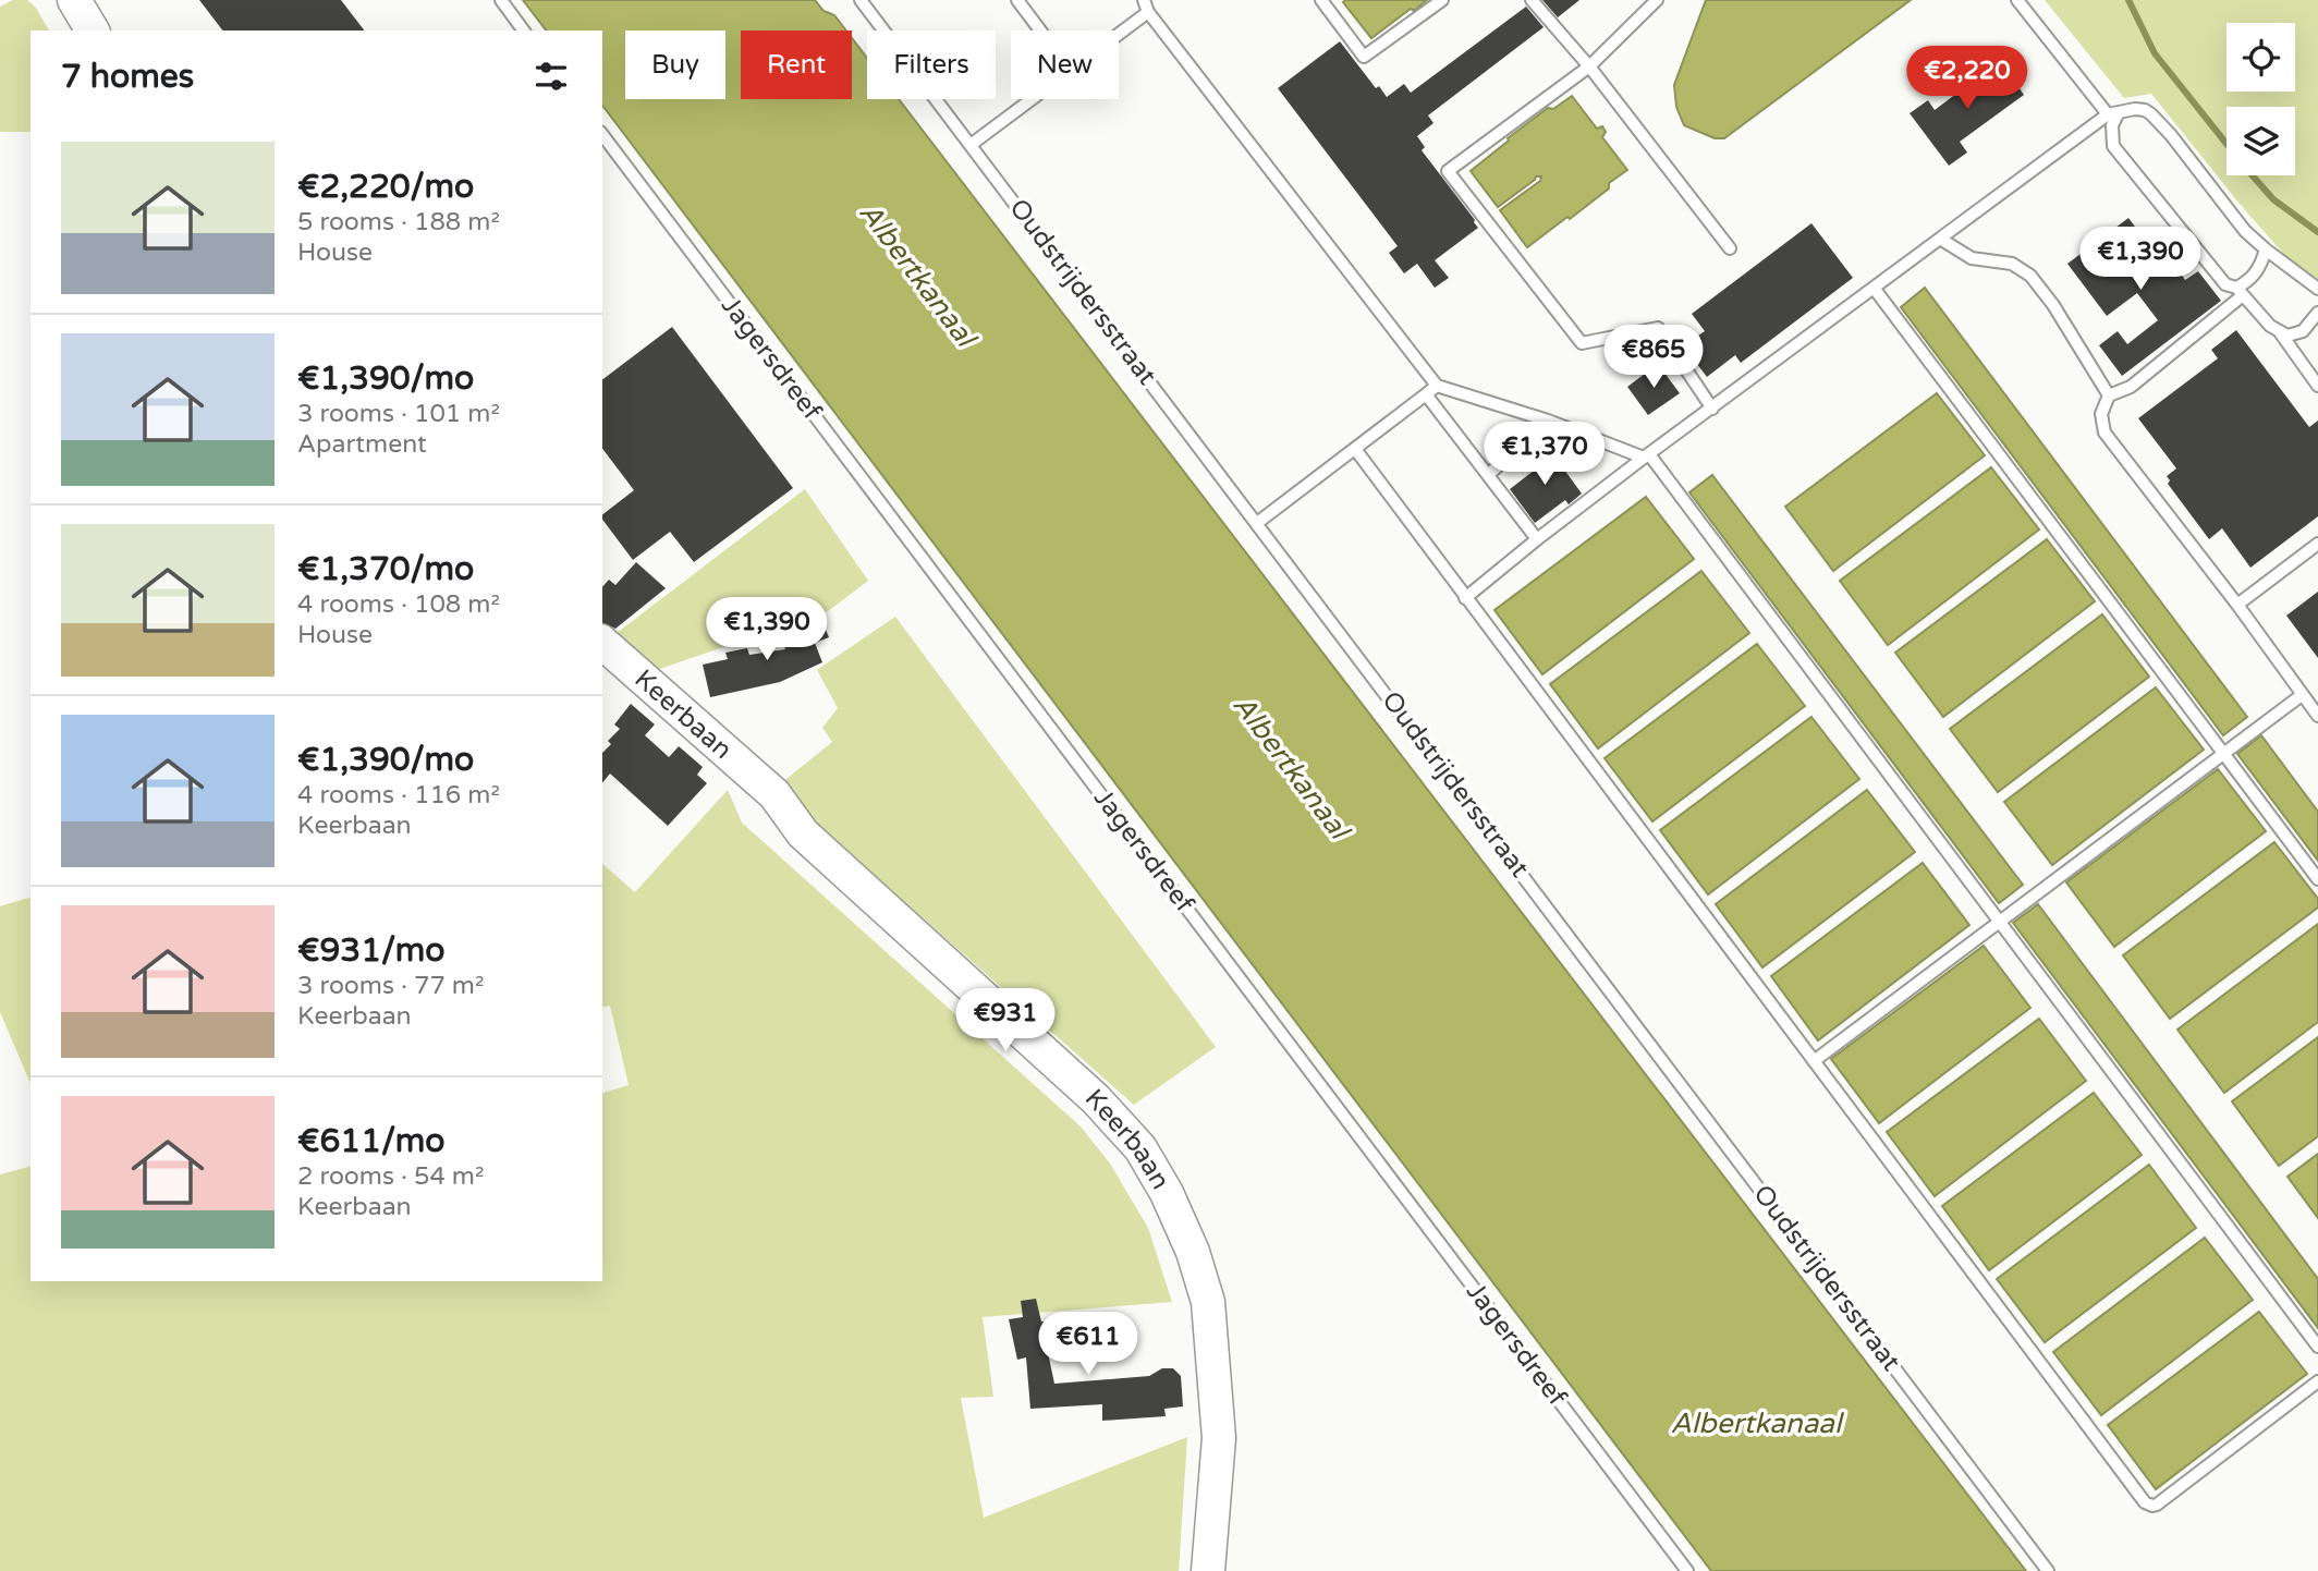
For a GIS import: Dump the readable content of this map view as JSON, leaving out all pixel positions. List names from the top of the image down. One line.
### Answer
{"streets":{"street":["Keerbaan"],"lane":["Oudstrijdersstraat","Jagersdreef"]},"water":["Albertkanaal"],"page":{"chip":["Buy","Rent","Filters","New"],"heading":"7 homes","price":["€2,220","€1,390","€865","€1,370","€1,390","€931","€611"],"list":[{"name":"€2,220/mo","note":"5 rooms · 188 m² · House"},{"name":"€1,390/mo","note":"3 rooms · 101 m² · Apartment"},{"name":"€1,370/mo","note":"4 rooms · 108 m² · House"},{"name":"€1,390/mo","note":"4 rooms · 116 m² · Keerbaan"},{"name":"€931/mo","note":"3 rooms · 77 m² · Keerbaan"},{"name":"€611/mo","note":"2 rooms · 54 m² · Keerbaan"}]}}
